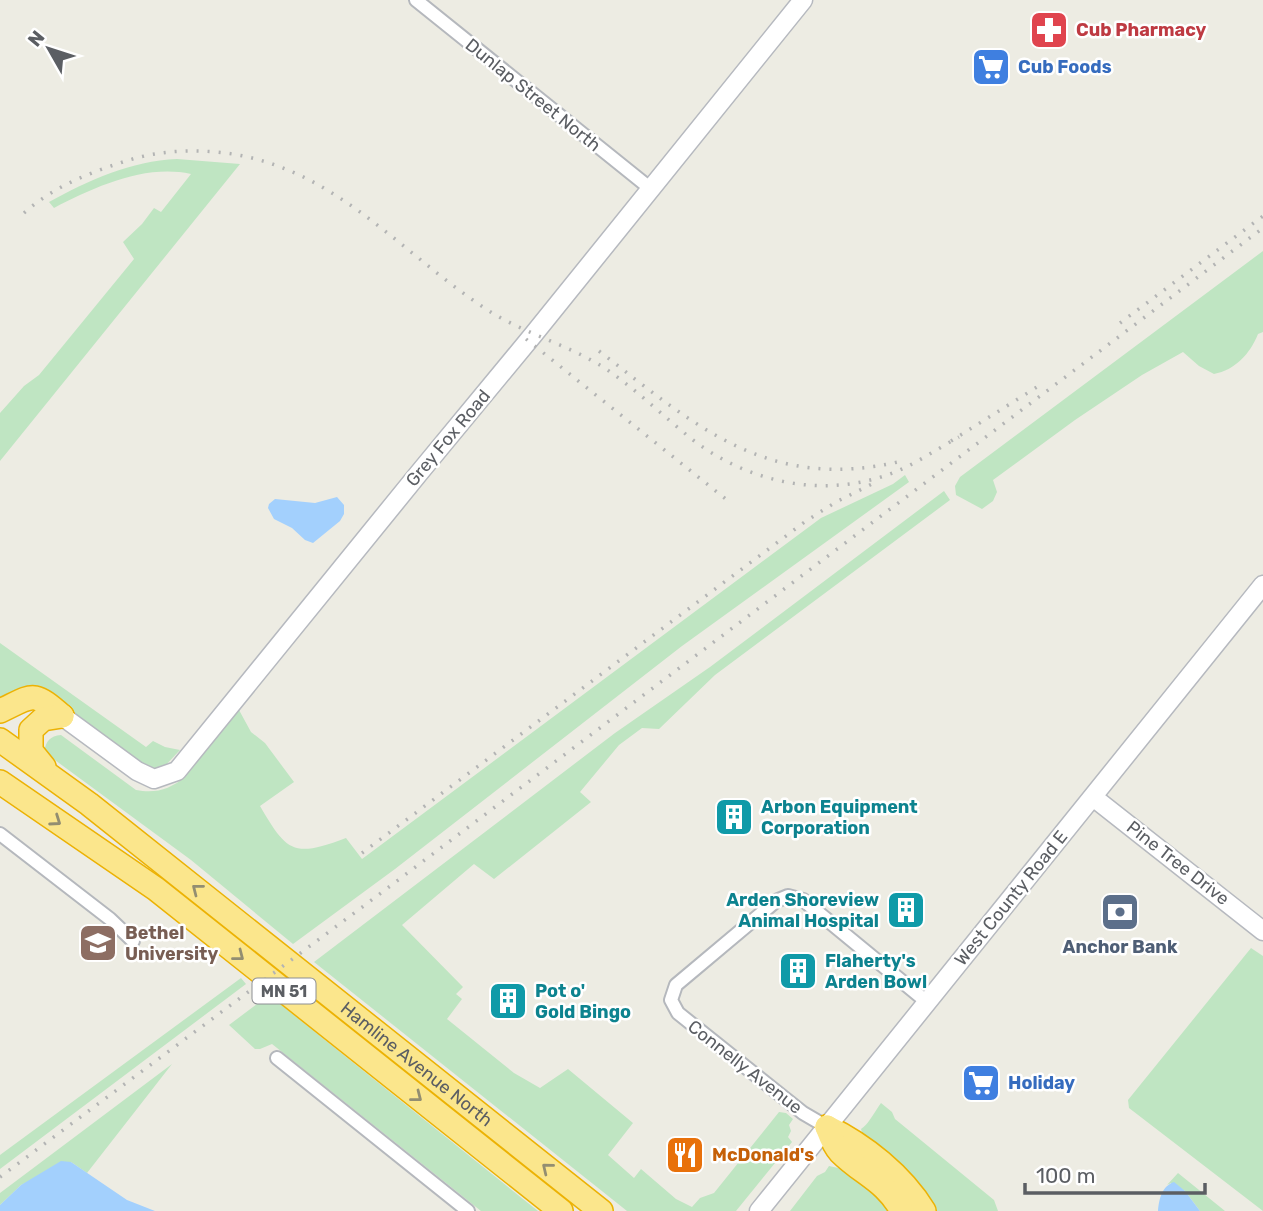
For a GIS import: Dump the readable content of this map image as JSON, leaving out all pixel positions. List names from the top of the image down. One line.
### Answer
{"streets":{"highway":["MN 51","Hamline Avenue North"],"street":["Dunlap Street North","Grey Fox Road","Pine Tree Drive","West County Road E","Connelly Avenue"]},"crossings":[["Dunlap Street North","Grey Fox Road"],["Pine Tree Drive","West County Road E"],["West County Road E","Connelly Avenue"]],"places":{"pharmacy":["Cub Pharmacy"],"supermarket":["Cub Foods","Holiday"],"building":["Arbon Equipment Corporation","Arden Shoreview Animal Hospital","Flaherty's Arden Bowl","Pot o' Gold Bingo"],"bank":["Anchor Bank"],"school or university":["Bethel University"],"restaurant":["McDonald's"]},"scale_bar":"100 m","north":"top left"}
